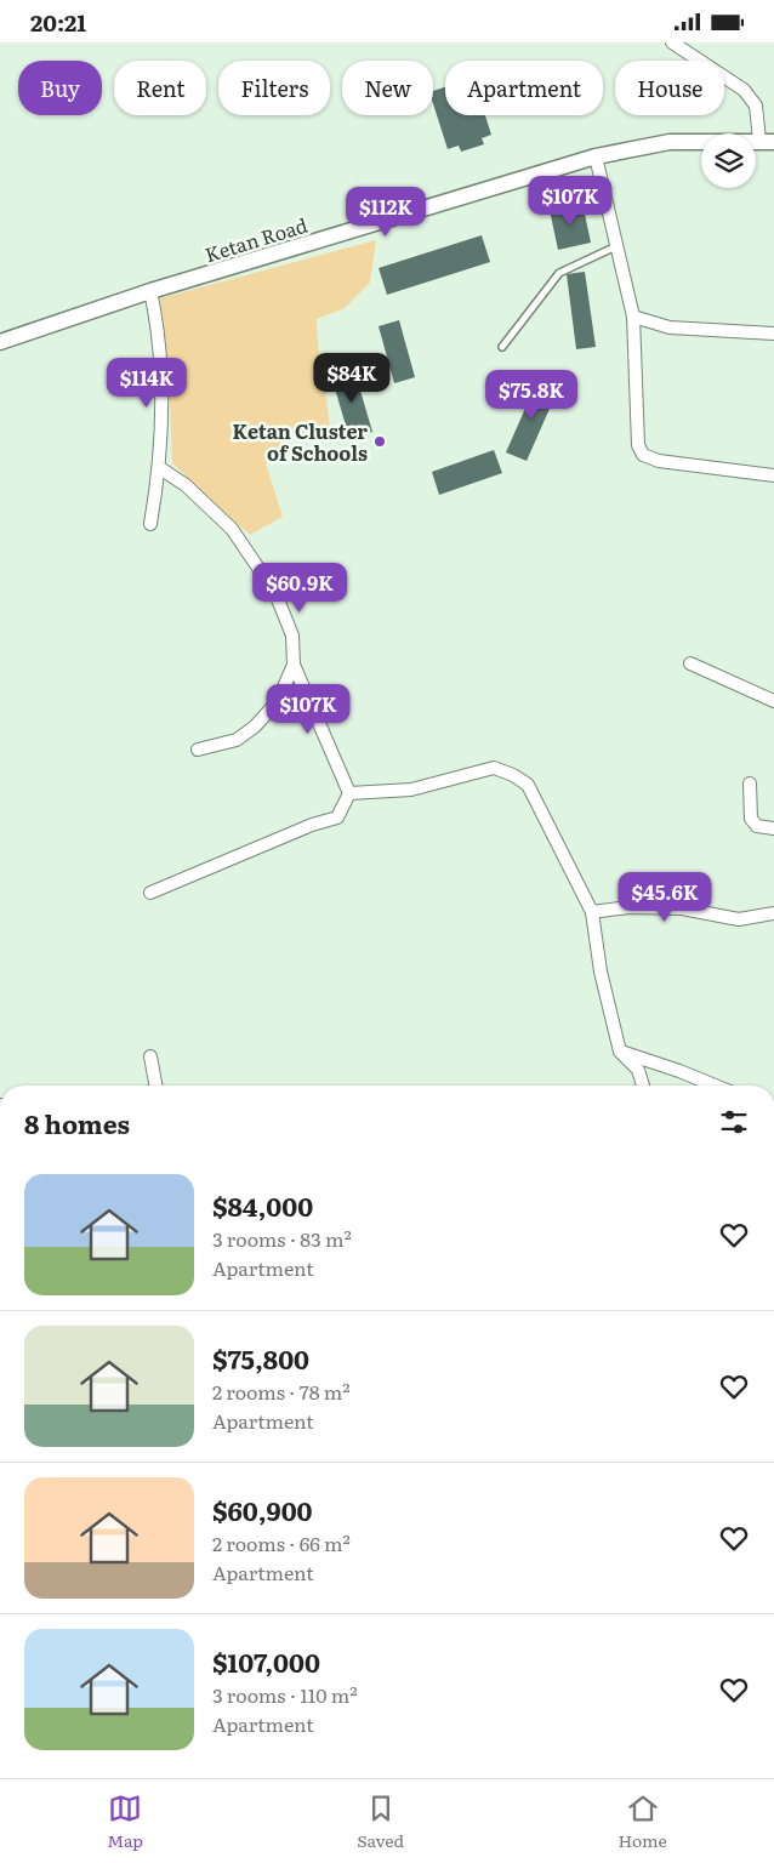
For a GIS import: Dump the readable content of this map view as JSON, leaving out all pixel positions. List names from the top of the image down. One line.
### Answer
{"streets":{"street":["Ketan Road"]},"places":["Ketan Cluster of Schools"],"page":{"status":"20:21","chip":["Buy","Rent","Filters","New","Apartment","House"],"price":["$107K","$112K","$84K","$114K","$75.8K","$60.9K","$107K","$45.6K"],"heading":"8 homes","list":[{"name":"$84,000","note":"3 rooms · 83 m² · Apartment"},{"name":"$75,800","note":"2 rooms · 78 m² · Apartment"},{"name":"$60,900","note":"2 rooms · 66 m² · Apartment"},{"name":"$107,000","note":"3 rooms · 110 m² · Apartment"}],"tabs":["Map","Saved","Home"]}}
